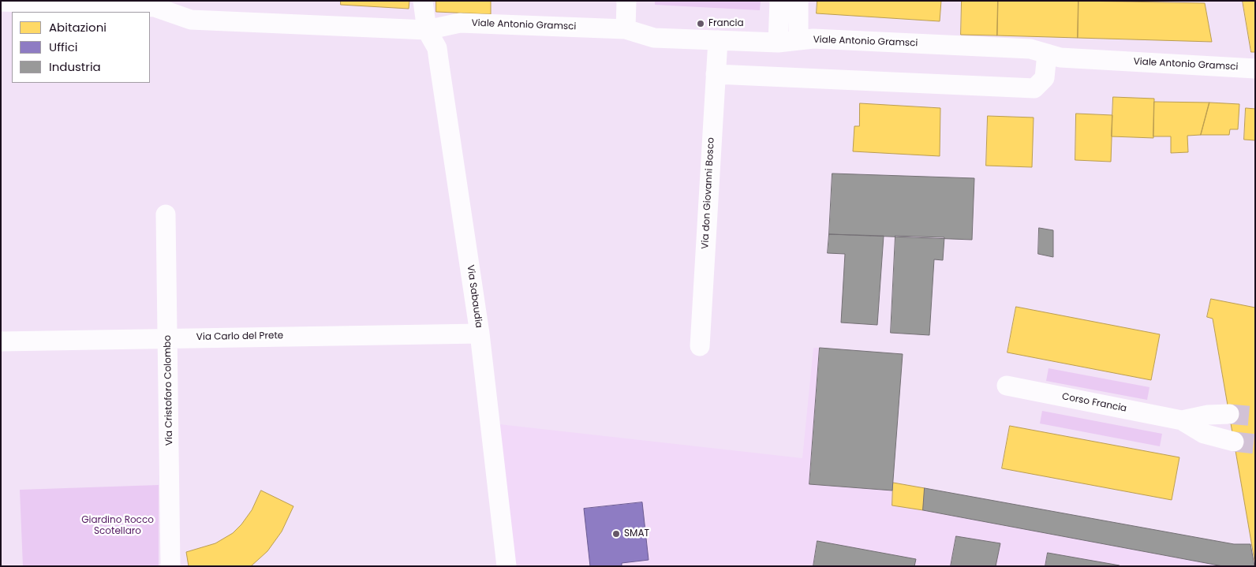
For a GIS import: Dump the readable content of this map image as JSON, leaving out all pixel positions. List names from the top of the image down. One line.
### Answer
{"streets":{"street":["Viale Antonio Gramsci","Via don Giovanni Bosco","Via Sabaudia","Via Carlo del Prete","Via Cristoforo Colombo","Corso Francia"]},"crossings":[["Viale Antonio Gramsci","Via don Giovanni Bosco"],["Viale Antonio Gramsci","Via Sabaudia"],["Via Sabaudia","Via Carlo del Prete"],["Via Carlo del Prete","Via Cristoforo Colombo"]],"parks":["Giardino Rocco Scotellaro"],"places":["Francia","SMAT"],"legend":["Abitazioni","Uffici","Industria"]}
